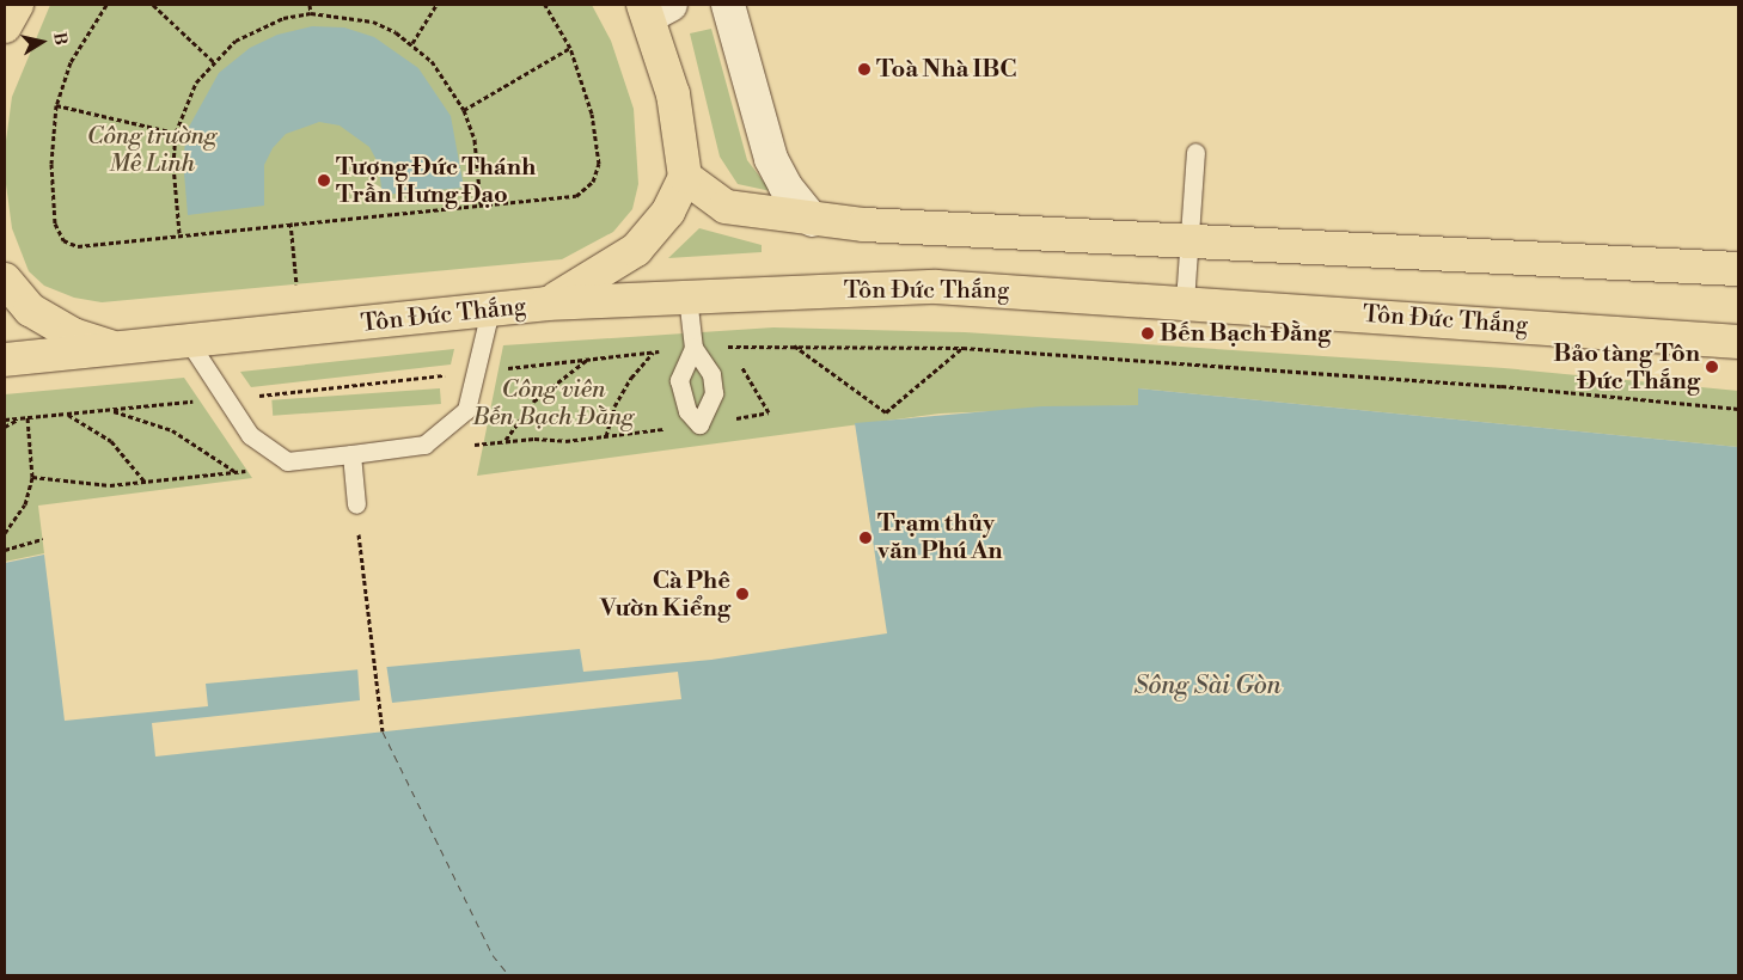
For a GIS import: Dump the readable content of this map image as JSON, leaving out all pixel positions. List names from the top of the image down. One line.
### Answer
{"streets":{"main road":["Tôn Đức Thắng"]},"water":["Sông Sài Gòn"],"parks":["Công trường Mê Linh","Công viên Bến Bạch Đằng"],"places":["Toà Nhà IBC","Tượng Đức Thánh Trần Hưng Đạo","Bến Bạch Đằng","Bảo tàng Tôn Đức Thắng","Trạm thủy văn Phú An","Cà Phê Vườn Kiểng"],"north":"right"}
